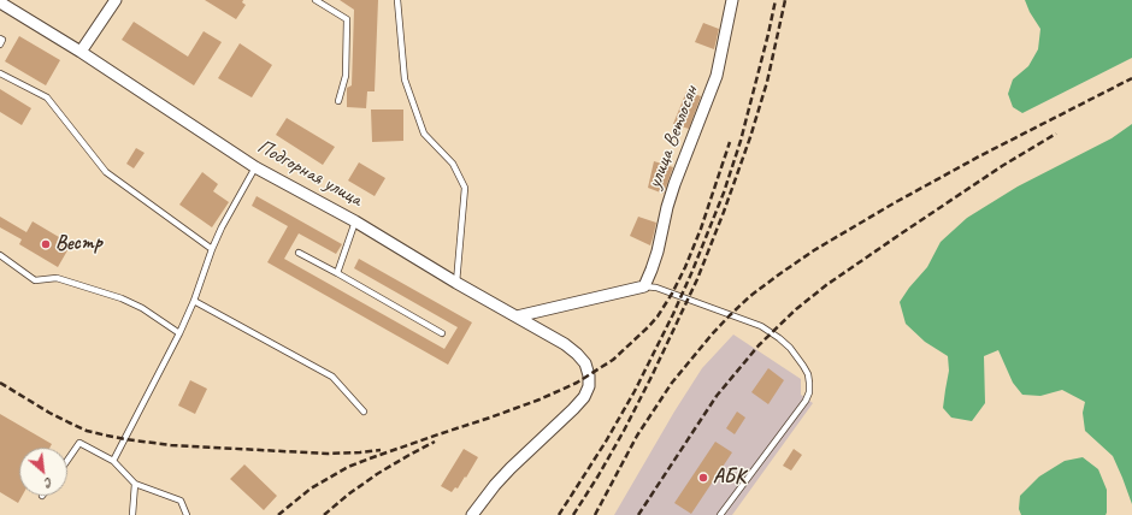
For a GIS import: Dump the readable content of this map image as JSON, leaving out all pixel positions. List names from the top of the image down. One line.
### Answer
{"streets":{"street":["улица Ветлосян","Подгорная улица"]},"places":["Вестр","АБК"],"north":"bottom right"}
